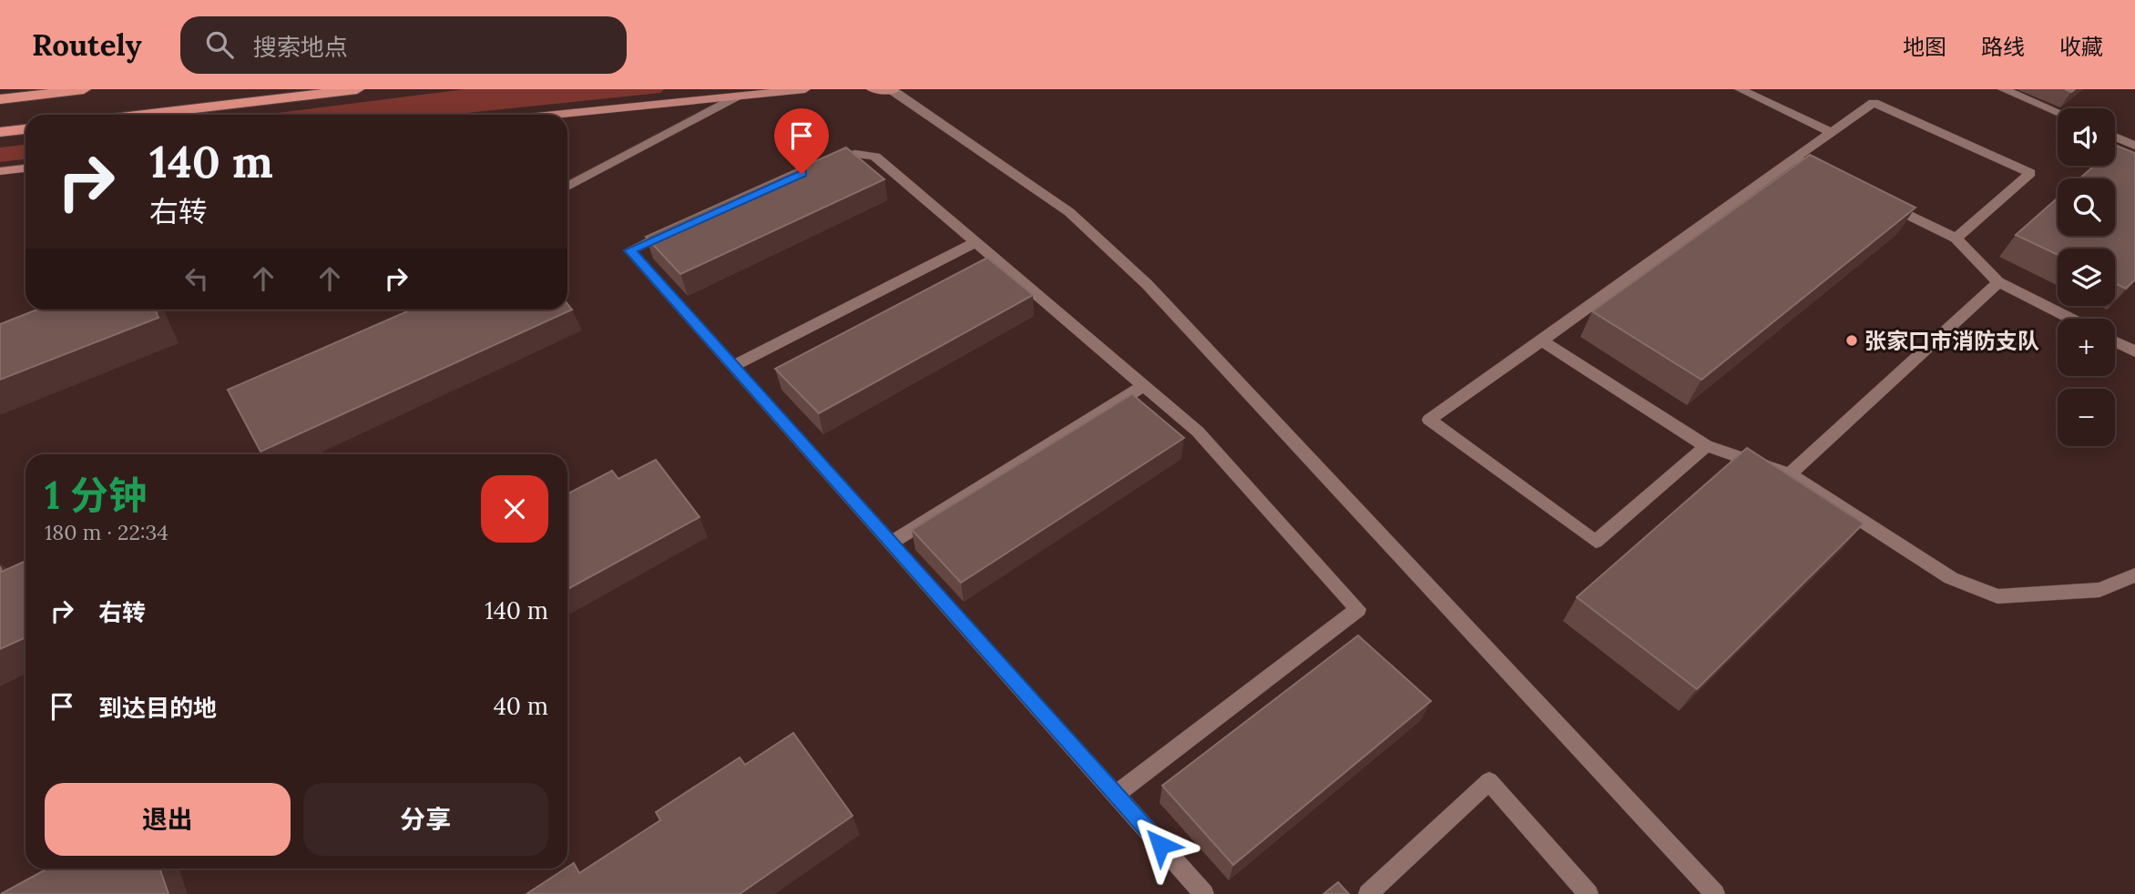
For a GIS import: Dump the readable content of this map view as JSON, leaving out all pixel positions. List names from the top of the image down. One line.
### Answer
{"places":["张家口市消防支队"],"page":{"header":"Routely","search":"搜索地点","nav":["地图","路线","收藏"],"map_buttons":["+","−"],"turn":["140 m","右转"],"heading":["1 分钟","180 m · 22:34"],"list":[{"name":"右转","value":"140 m"},{"name":"到达目的地","value":"40 m"}],"buttons":["退出","分享"]}}
